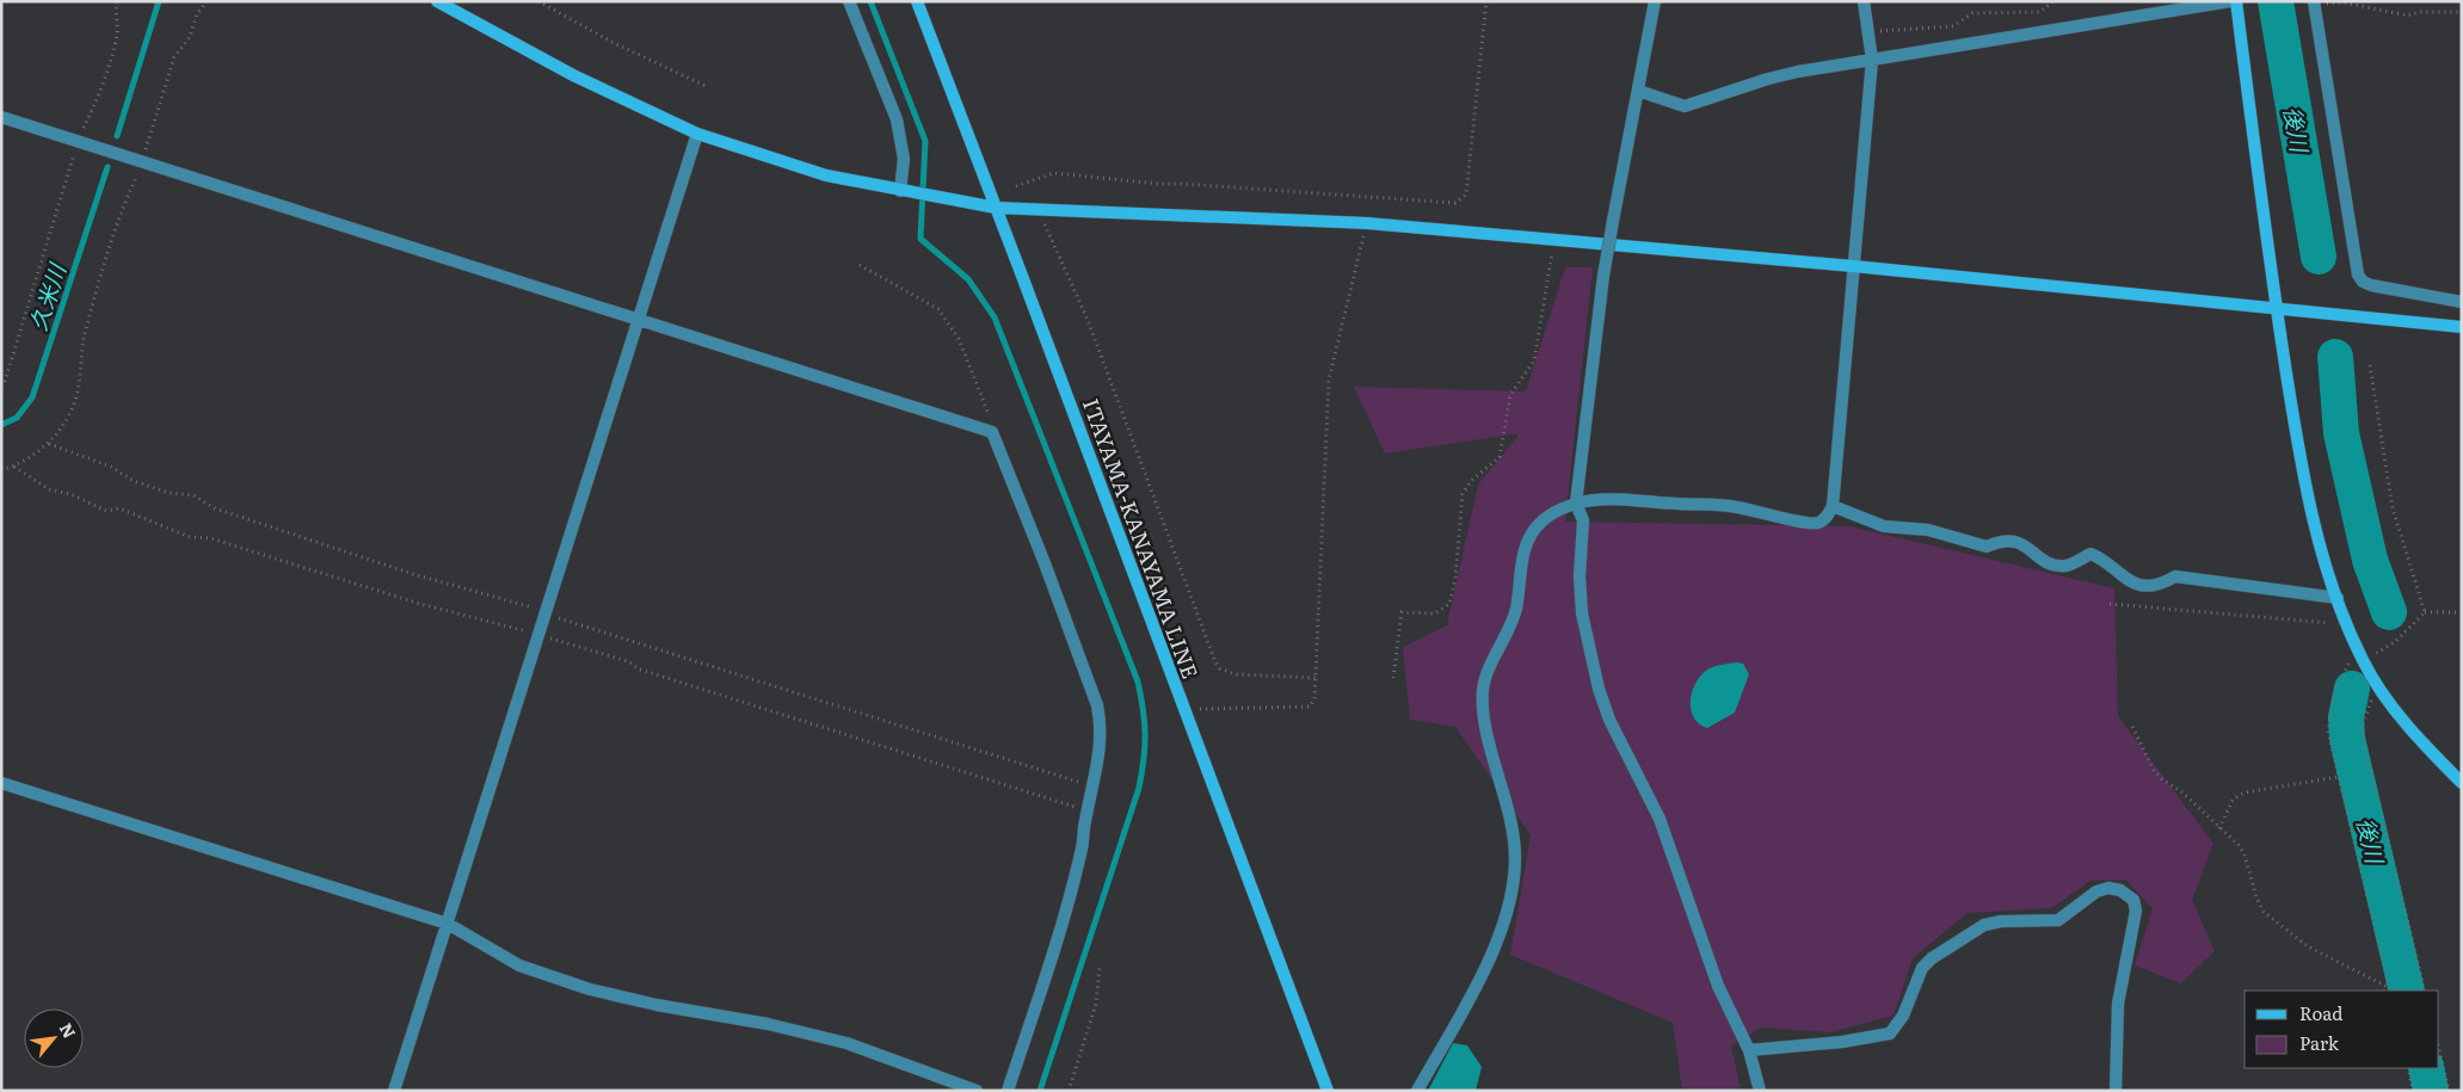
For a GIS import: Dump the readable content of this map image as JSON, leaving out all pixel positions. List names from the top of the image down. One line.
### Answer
{"streets":{"street":["ITAYAMA-KANAYAMA LINE"]},"water":["後川","久米川"],"legend":["Road","Park"],"north":"top right"}
